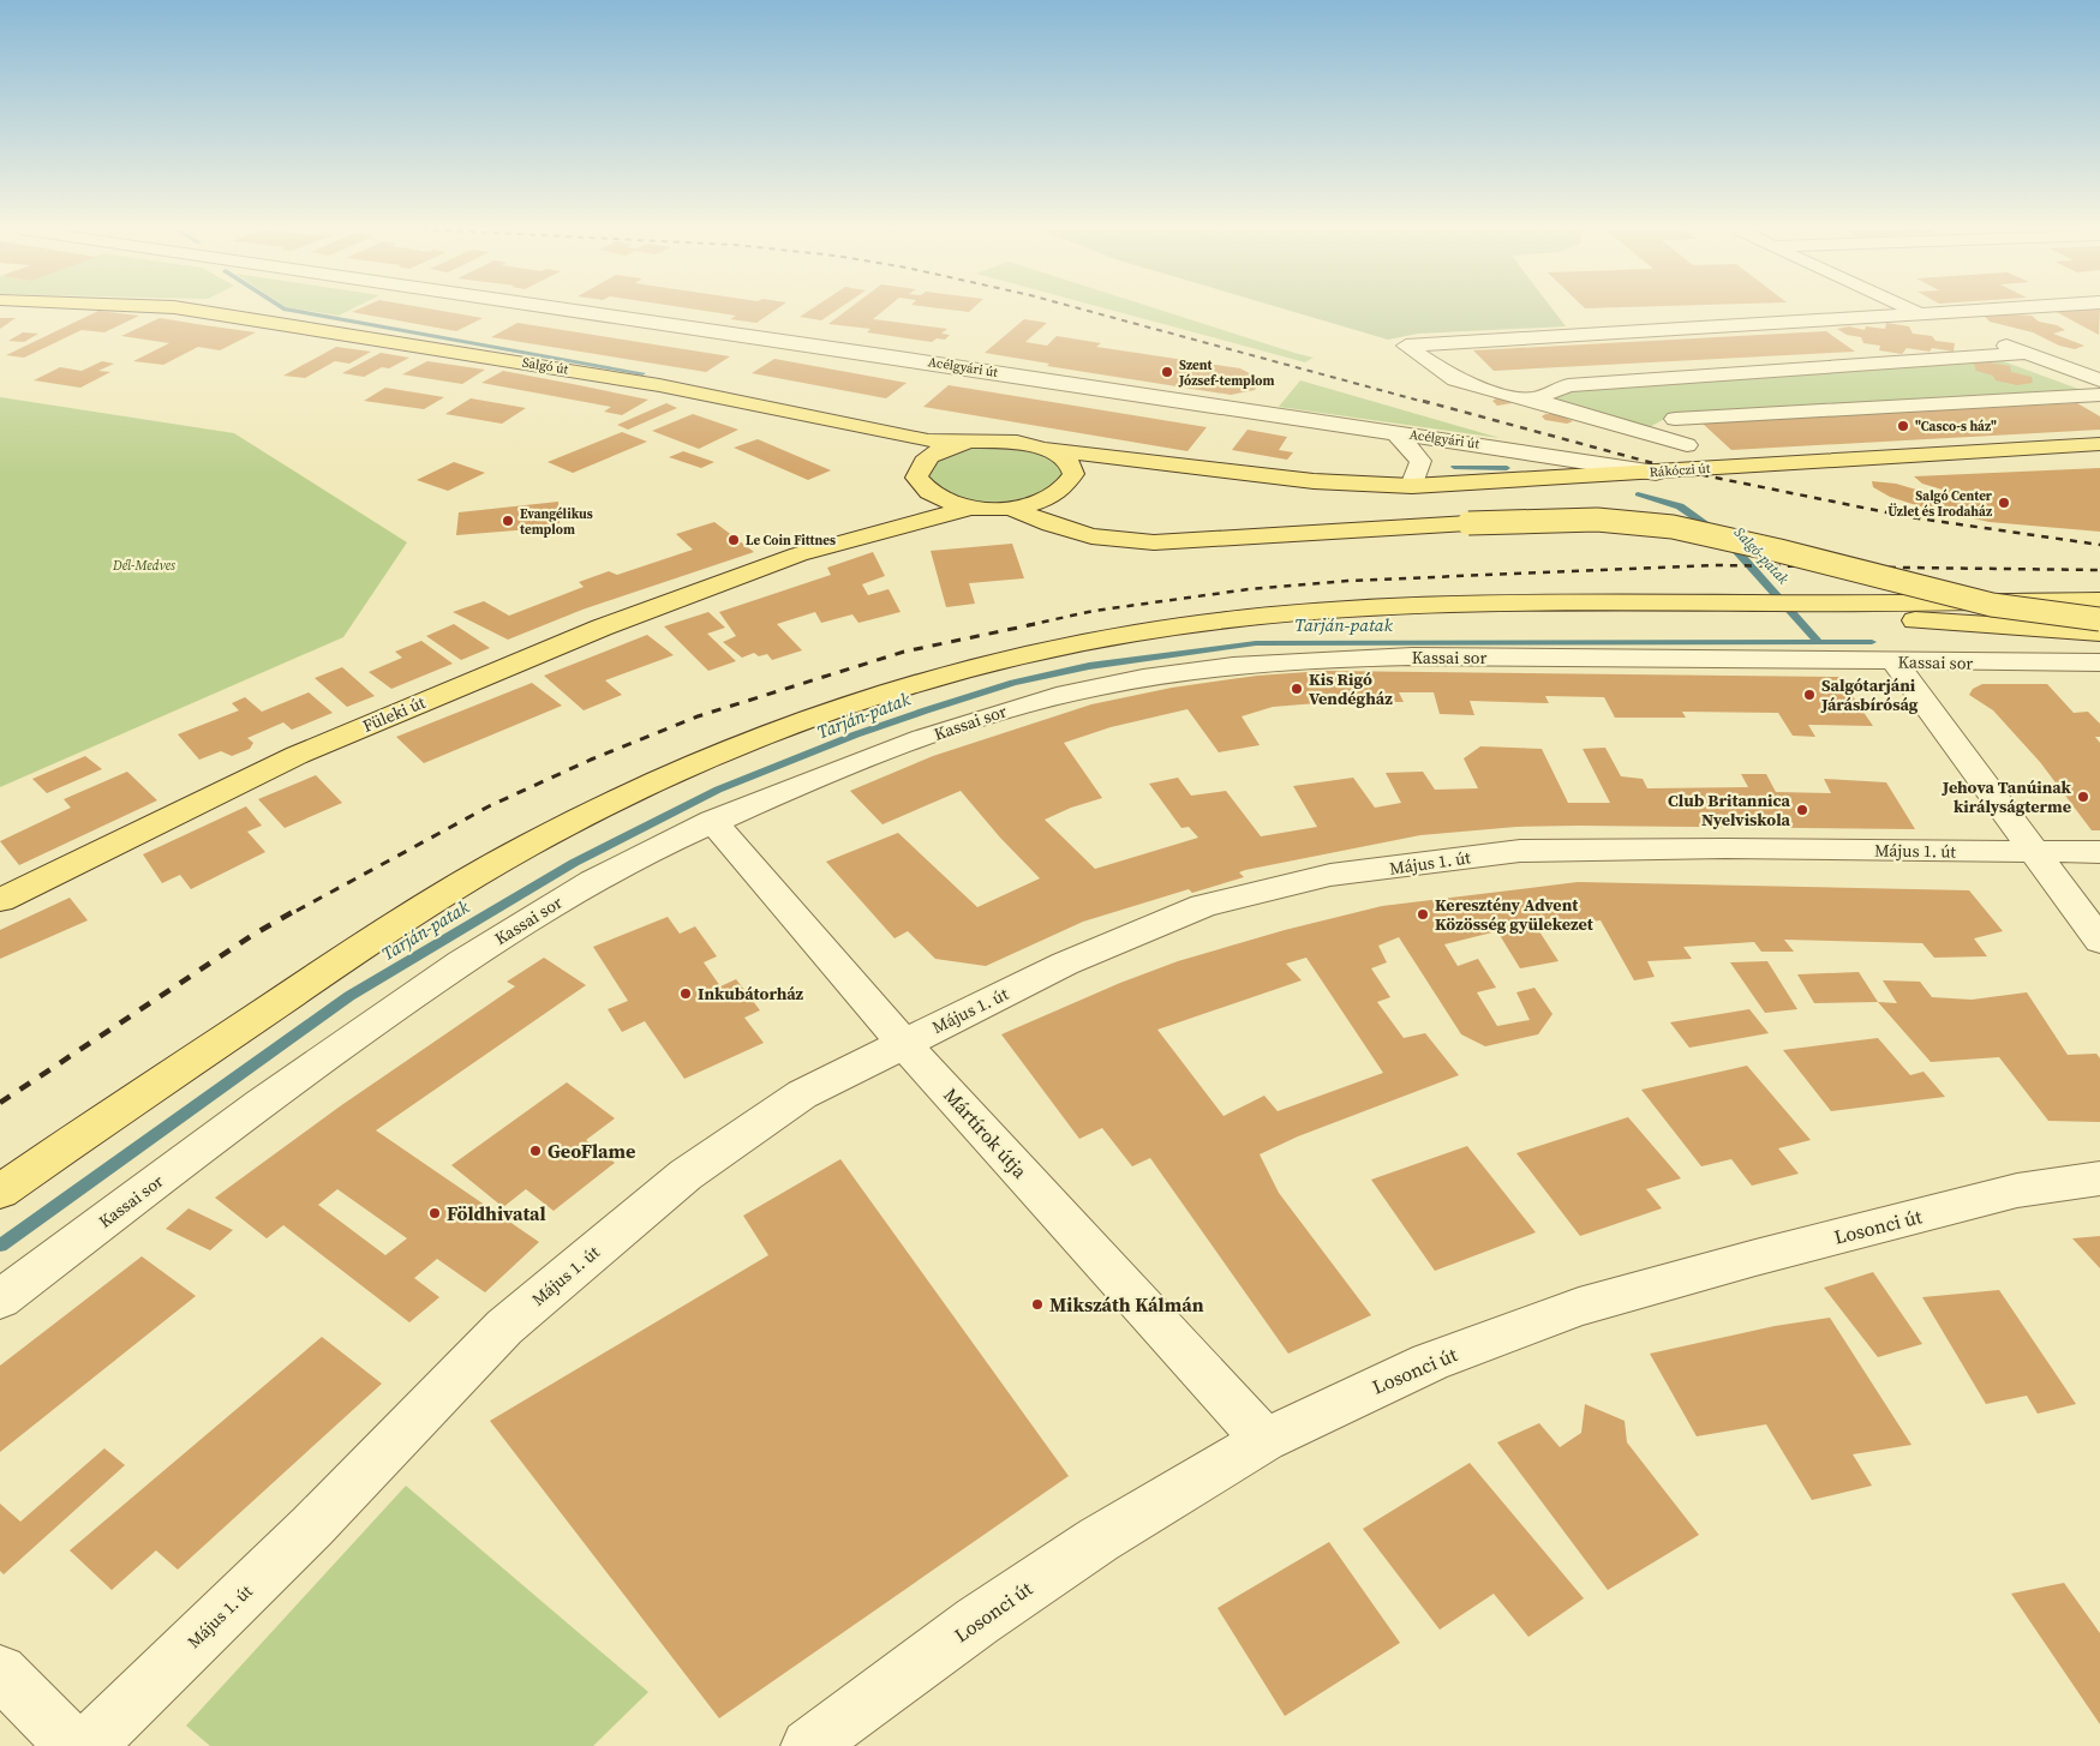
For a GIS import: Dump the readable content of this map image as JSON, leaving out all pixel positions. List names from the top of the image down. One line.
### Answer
{"streets":{"main road":["Salgó út","Rákóczi út","Füleki út"],"street":["Acélgyári út","Kassai sor","Május 1. út","Mártírok útja","Losonci út"]},"crossings":[["Acélgyári út","Rákóczi út"],["Kassai sor","Mártírok útja"],["Május 1. út","Mártírok útja"],["Mártírok útja","Losonci út"]],"water":["Salgó-patak","Tarján-patak"],"parks":["Dél-Medves"],"places":["Szent József-templom","\"Casco-s ház\"","Salgó Center Üzlet és Irodaház","Evangélikus templom","Le Coin Fittnes","Kis Rigó Vendégház","Salgótarjáni Járásbíróság","Jehova Tanúinak királyságterme","Club Britannica Nyelviskola","Keresztény Advent Közösség gyülekezet","Inkubátorház","GeoFlame","Földhivatal","Mikszáth Kálmán"]}
